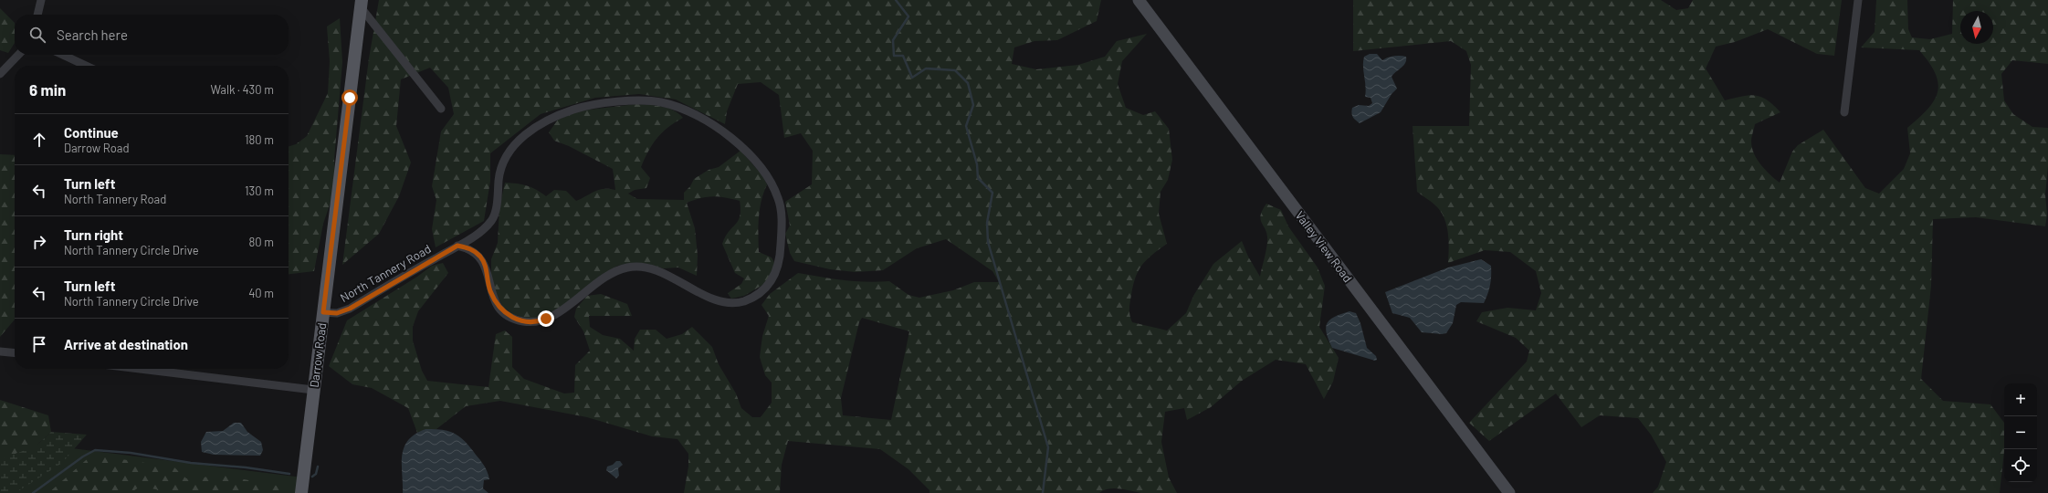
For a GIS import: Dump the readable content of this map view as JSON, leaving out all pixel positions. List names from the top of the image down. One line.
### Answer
{"streets":{"main road":["Valley View Road","Darrow Road"],"street":["North Tannery Road"]},"crossings":[["North Tannery Road","Darrow Road"]],"north":"bottom","page":{"search":"Search here","heading":["6 min","Walk · 430 m"],"list":[["Continue","Darrow Road","180 m"],["Turn left","North Tannery Road","130 m"],["Turn right","North Tannery Circle Drive","80 m"],["Turn left","North Tannery Circle Drive","40 m"],"Arrive at destination"],"map_buttons":["+","−"]}}
